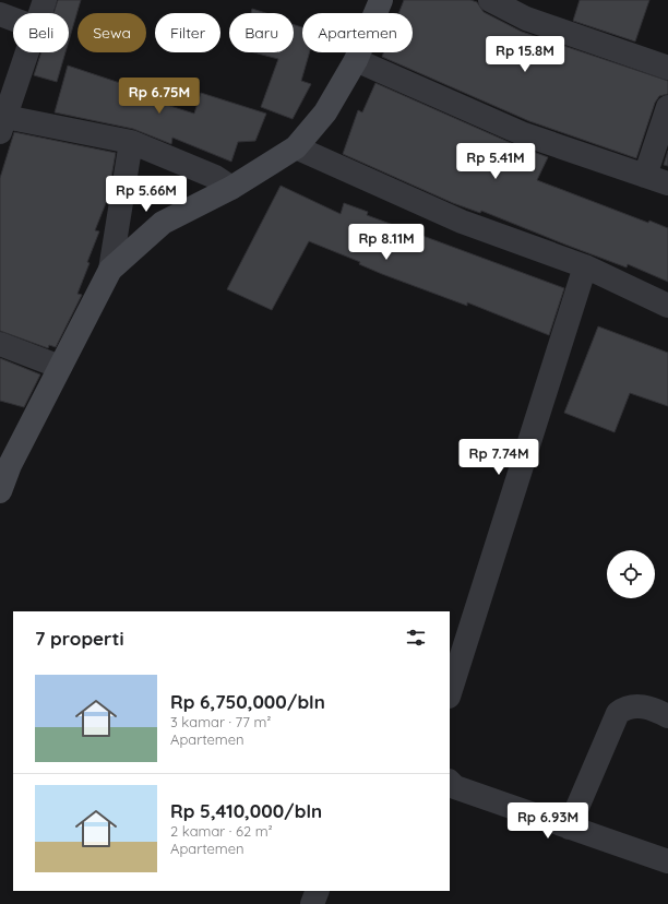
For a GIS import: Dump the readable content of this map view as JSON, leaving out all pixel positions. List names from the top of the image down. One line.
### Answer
{"page":{"chip":["Beli","Sewa","Filter","Baru","Apartemen"],"price":["Rp 15.8M","Rp 6.75M","Rp 5.41M","Rp 5.66M","Rp 8.11M","Rp 7.74M","Rp 6.93M"],"heading":"7 properti","list":[{"name":"Rp 6,750,000/bln","note":"3 kamar · 77 m² · Apartemen"},{"name":"Rp 5,410,000/bln","note":"2 kamar · 62 m² · Apartemen"}]}}
